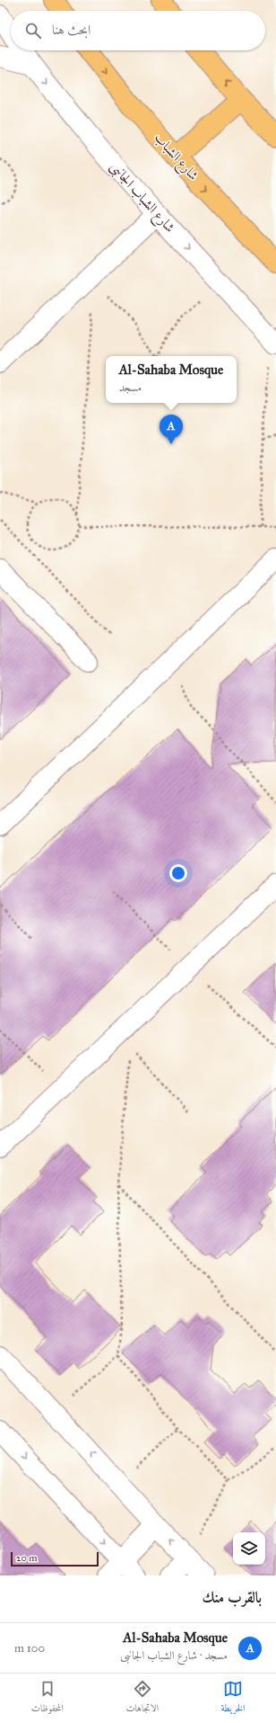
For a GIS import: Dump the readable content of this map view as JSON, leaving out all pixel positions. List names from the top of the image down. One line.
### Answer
{"streets":{"main road":["شارع الشباب"],"street":["شارع الشباب الجانبى"]},"one_way":["شارع الشباب الجانبى"],"scale_bar":"20 m","page":{"search":"ابحث هنا","popup":["Al-Sahaba Mosque","مسجد"],"pins":"A","scale":"20 m","heading":"بالقرب منك","list":[{"mark":"A","name":"Al-Sahaba Mosque","note":"مسجد · شارع الشباب الجانبى","value":"100 m"}],"nav":["الخريطة","الاتجاهات","المحفوظات"]}}
